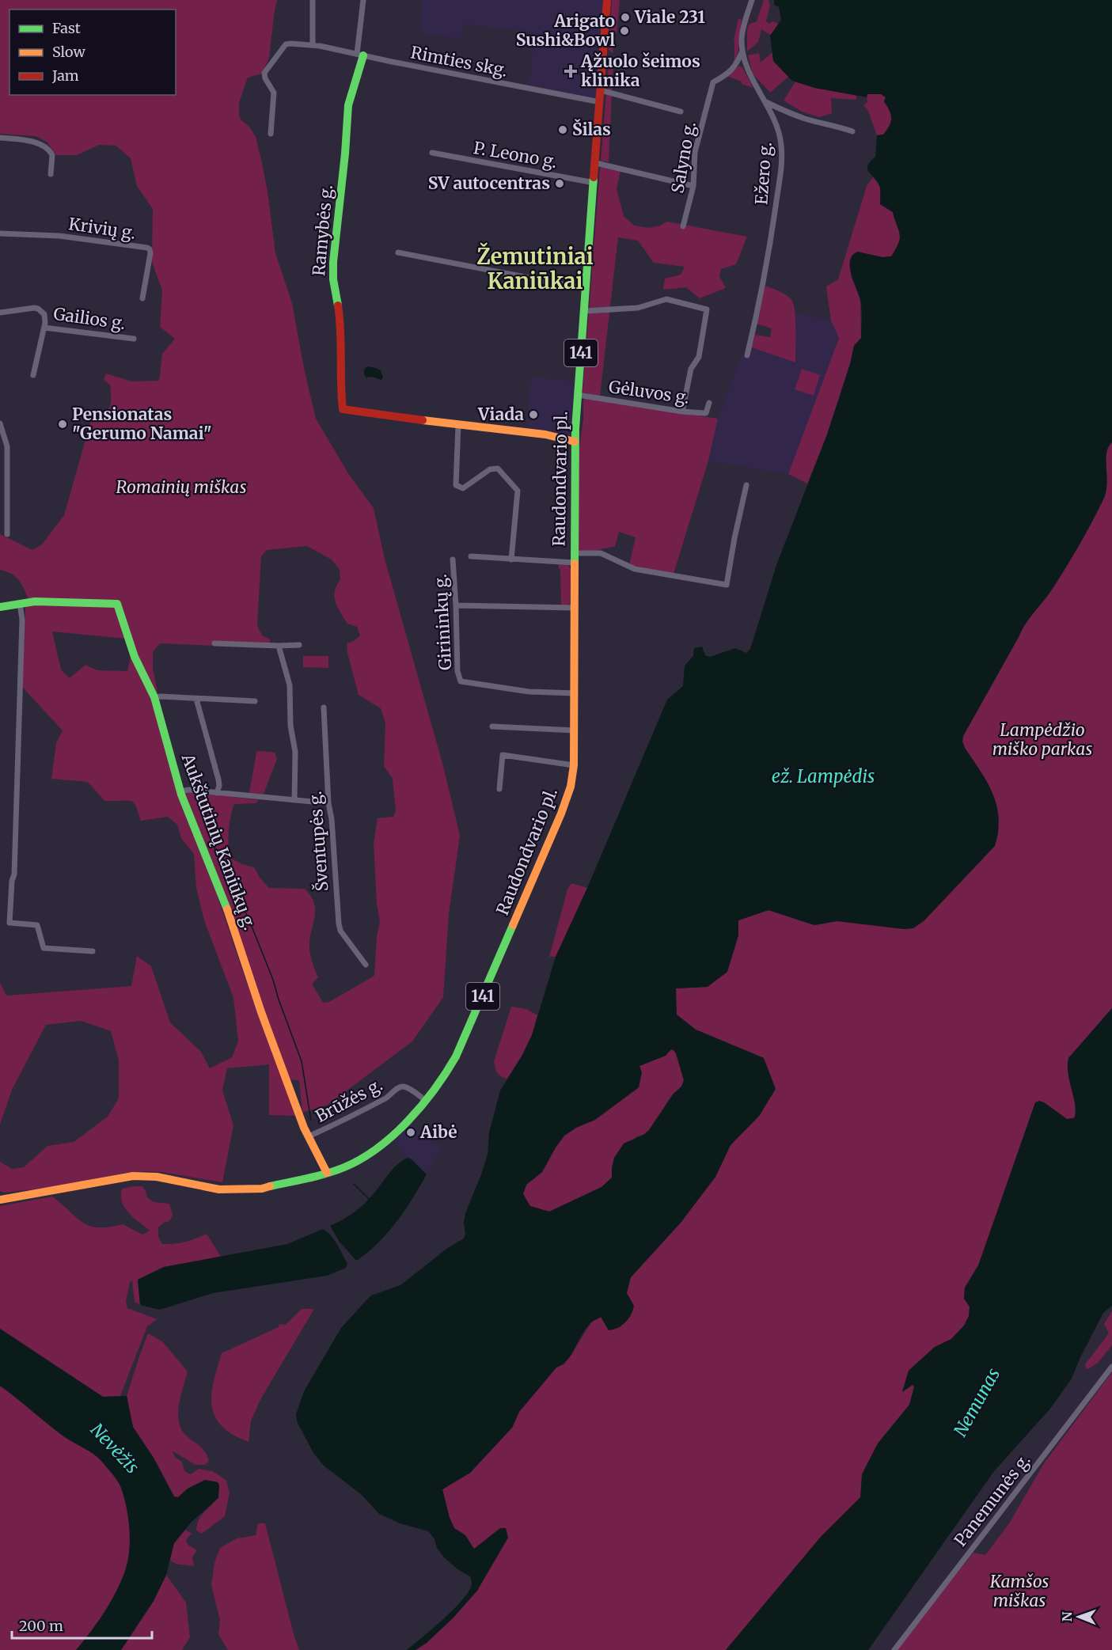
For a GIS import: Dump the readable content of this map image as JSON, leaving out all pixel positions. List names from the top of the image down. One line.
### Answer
{"streets":{"main road":["Ramybės g.","141","Raudondvario pl.","Aukštutinių Kaniūkų g."],"street":["Rimties skg.","P. Leono g.","Salyno g.","Ežero g.","Krivių g.","Gailios g.","Gėluvos g.","Girininkų g.","Šventupės g.","Brūžės g.","Panemunės g."]},"crossings":[["Rimties skg.","Ramybės g."],["Rimties skg.","Raudondvario pl."],["P. Leono g.","Raudondvario pl."],["Salyno g.","Ežero g."],["Gėluvos g.","Raudondvario pl."],["Raudondvario pl.","Girininkų g."],["Raudondvario pl.","Aukštutinių Kaniūkų g."],["Raudondvario pl.","Brūžės g."],["Aukštutinių Kaniūkų g.","Brūžės g."]],"districts":["Žemutiniai Kaniūkai"],"water":["ež. Lampėdis","Nemunas","Nevėžis"],"parks":["Romainių miškas","Lampėdžio miško parkas","Kamšos miškas"],"places":{"other":["Viale 231","Arigato Sushi&Bowl","Šilas","SV autocentras","Viada","Pensionatas \"Gerumo Namai\"","Aibė"],"health":["Ąžuolo šeimos klinika"]},"legend":["Fast","Slow","Jam"],"scale_bar":"200 m","north":"left"}
